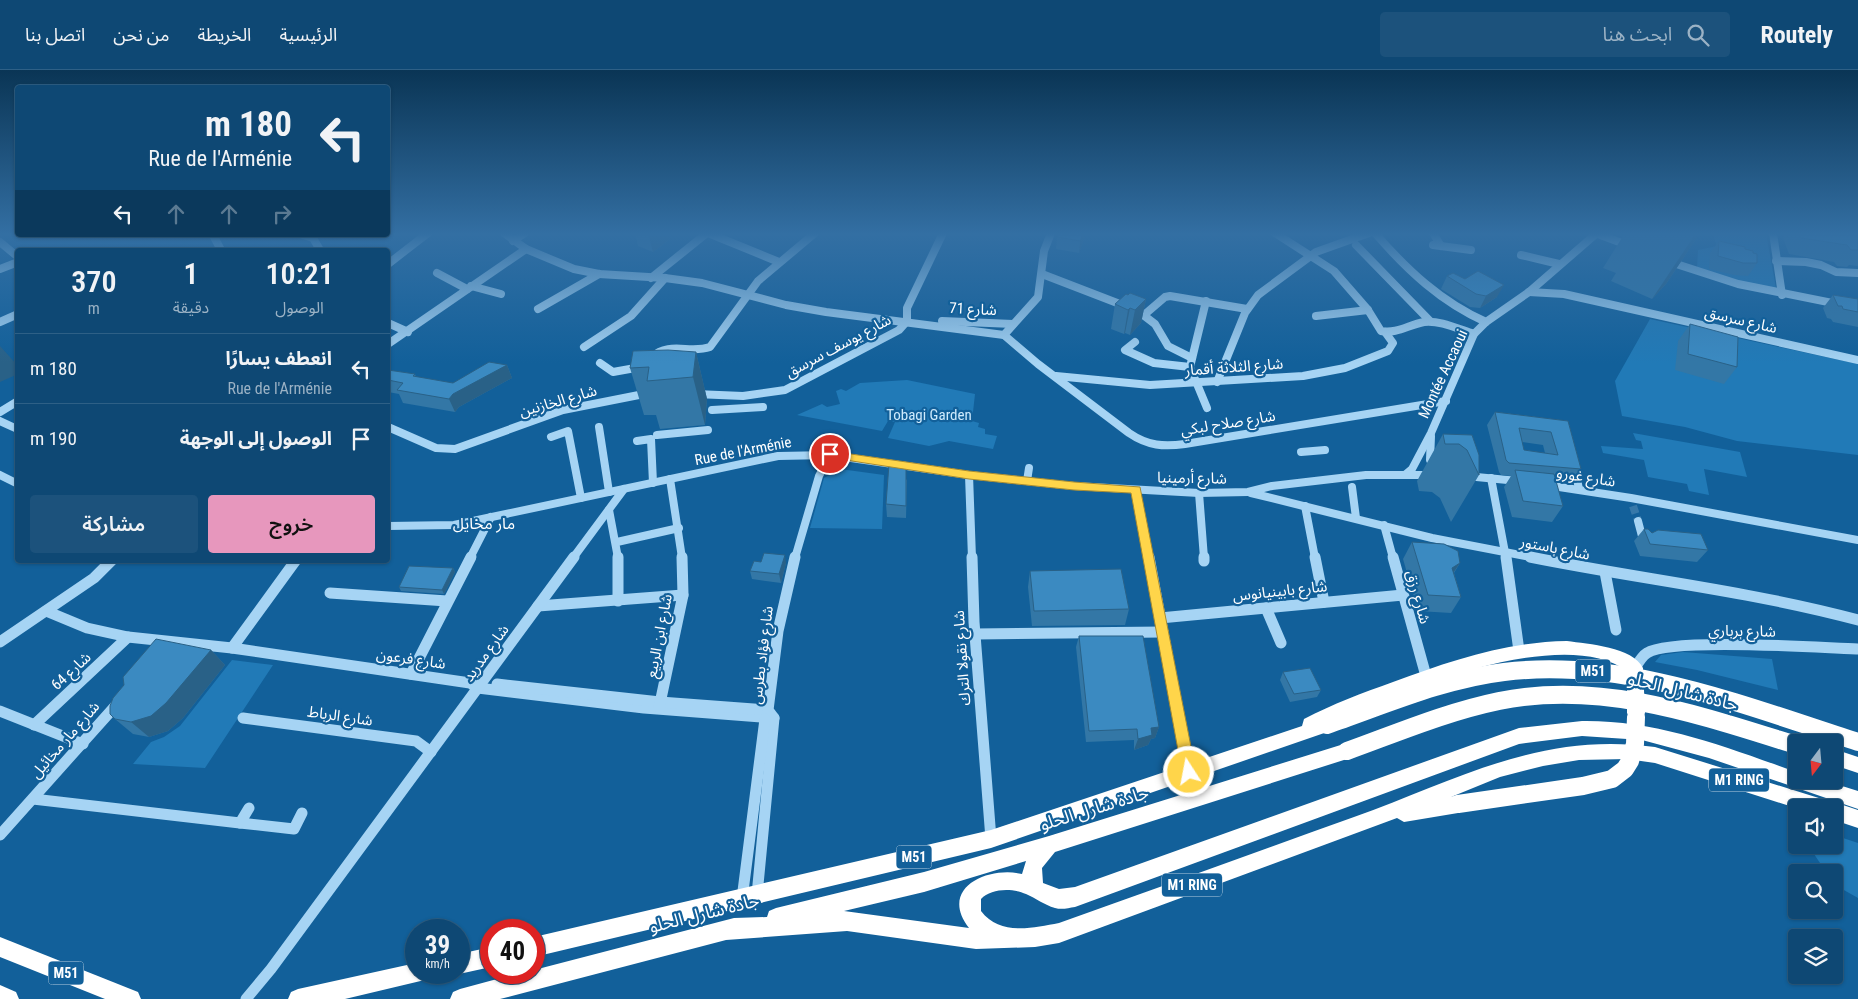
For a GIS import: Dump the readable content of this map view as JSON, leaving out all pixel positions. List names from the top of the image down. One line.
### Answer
{"streets":{"highway":["M51","جادة شارل الحلو","M1 RING"],"street":["شارع 71","شارع سرسق","شارع يوسف سرسق","شارع الثلاثة أقمار","Montée Accaoui","شارع الخازنين","شارع صلاح لبكي","Rue de l'Arménie","شارع غورو","شارع أرمينيا","شارع باستور","شارع بابينيانوس","شارع رزق","شارع برباري","شارع ابن الربيع","شارع مدريد","شارع فؤاد بطرس","شارع نقولا الترك","شارع فرعون","شارع 64","شارع الرباط","شارع مار مخائيل"]},"crossings":[["شارع 71","شارع يوسف سرسق"],["شارع سرسق","Montée Accaoui"],["شارع الثلاثة أقمار","شارع صلاح لبكي"],["Montée Accaoui","شارع صلاح لبكي"],["Rue de l'Arménie","شارع أرمينيا"],["Rue de l'Arménie","شارع ابن الربيع"],["Rue de l'Arménie","شارع مدريد"],["Rue de l'Arménie","شارع فؤاد بطرس"],["Rue de l'Arménie","شارع نقولا الترك"],["شارع أرمينيا","شارع باستور"],["شارع باستور","شارع رزق"],["شارع بابينيانوس","شارع رزق"],["شارع ابن الربيع","شارع فرعون"],["شارع مدريد","شارع فرعون"],["شارع مدريد","شارع الرباط"],["شارع فؤاد بطرس","شارع فرعون"],["شارع فؤاد بطرس","جادة شارل الحلو"],["شارع نقولا الترك","جادة شارل الحلو"],["شارع فرعون","شارع 64"],["جادة شارل الحلو","M1 RING"]],"districts":["مار مخايل"],"parks":["Tobagi Garden"],"north":"bottom","page":{"header":"Routely","search":"ابحث هنا","nav":["الرئيسية","الخريطة","من نحن","اتصل بنا"],"turn":["180 m","Rue de l'Arménie"],"eta":["10:21","الوصول","1","دقيقة","370","m"],"list":[{"name":"انعطف يسارًا","note":"Rue de l'Arménie","value":"180 m"},{"name":"الوصول إلى الوجهة","value":"190 m"}],"buttons":["خروج","مشاركة"],"speed":"39 km/h","limit":"40"}}
